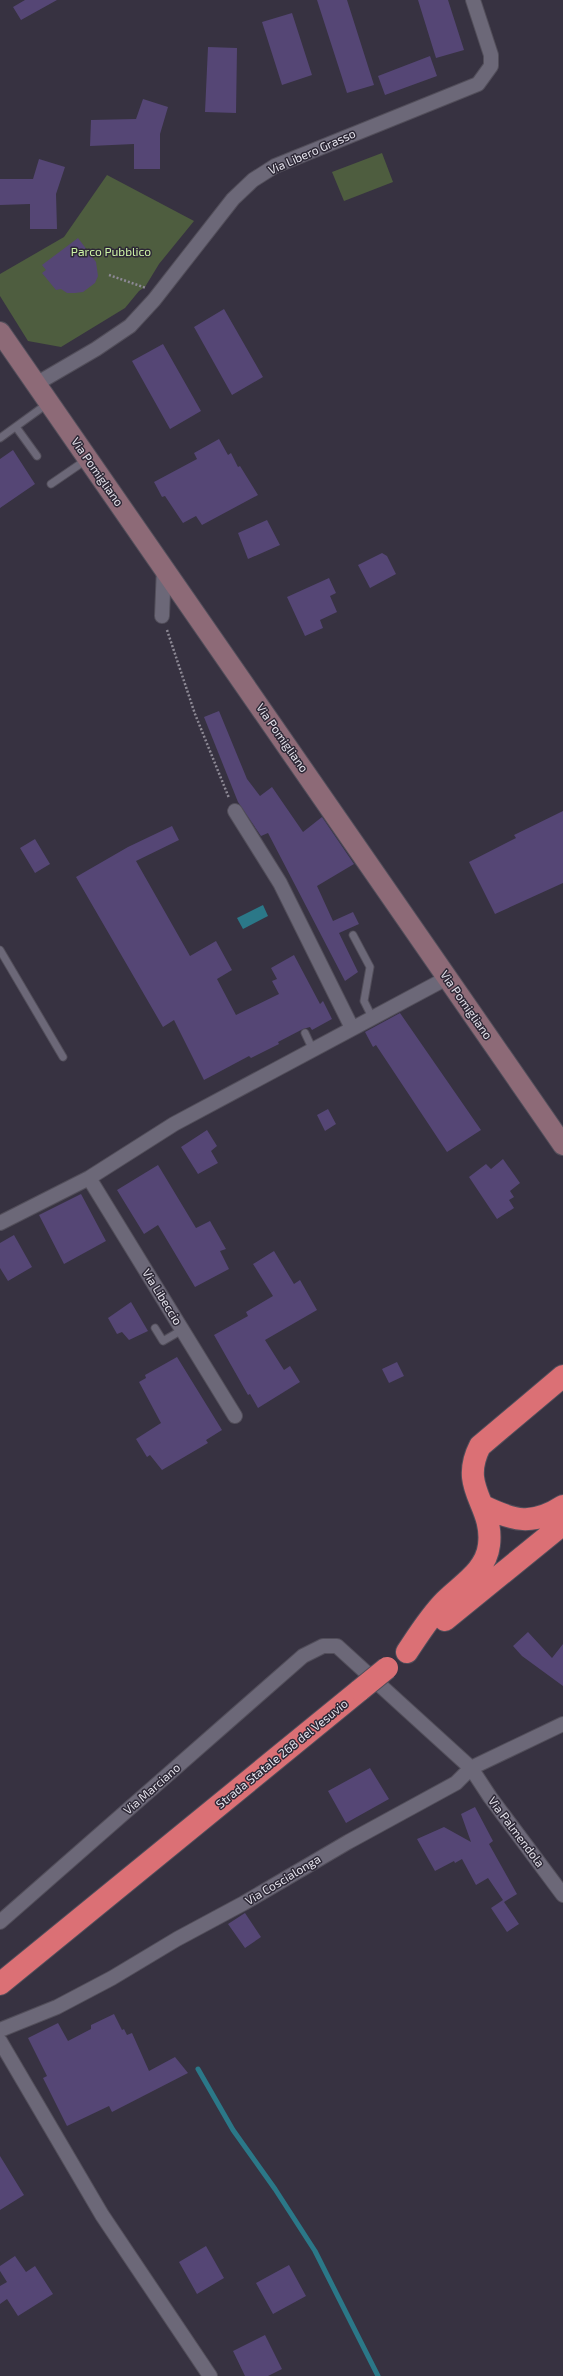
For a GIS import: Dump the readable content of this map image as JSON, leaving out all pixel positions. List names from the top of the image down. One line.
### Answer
{"streets":{"highway":["Strada Statale 268 del Vesuvio"],"main road":["Via Pomigliano"],"street":["Via Libero Grasso","Via Libeccio","Via Marciano","Via Palmendola","Via Coscialonga"]},"crossings":[["Via Libero Grasso","Via Pomigliano"],["Via Marciano","Via Palmendola"],["Via Marciano","Via Coscialonga"],["Via Palmendola","Via Coscialonga"]],"parks":["Parco Pubblico"]}
